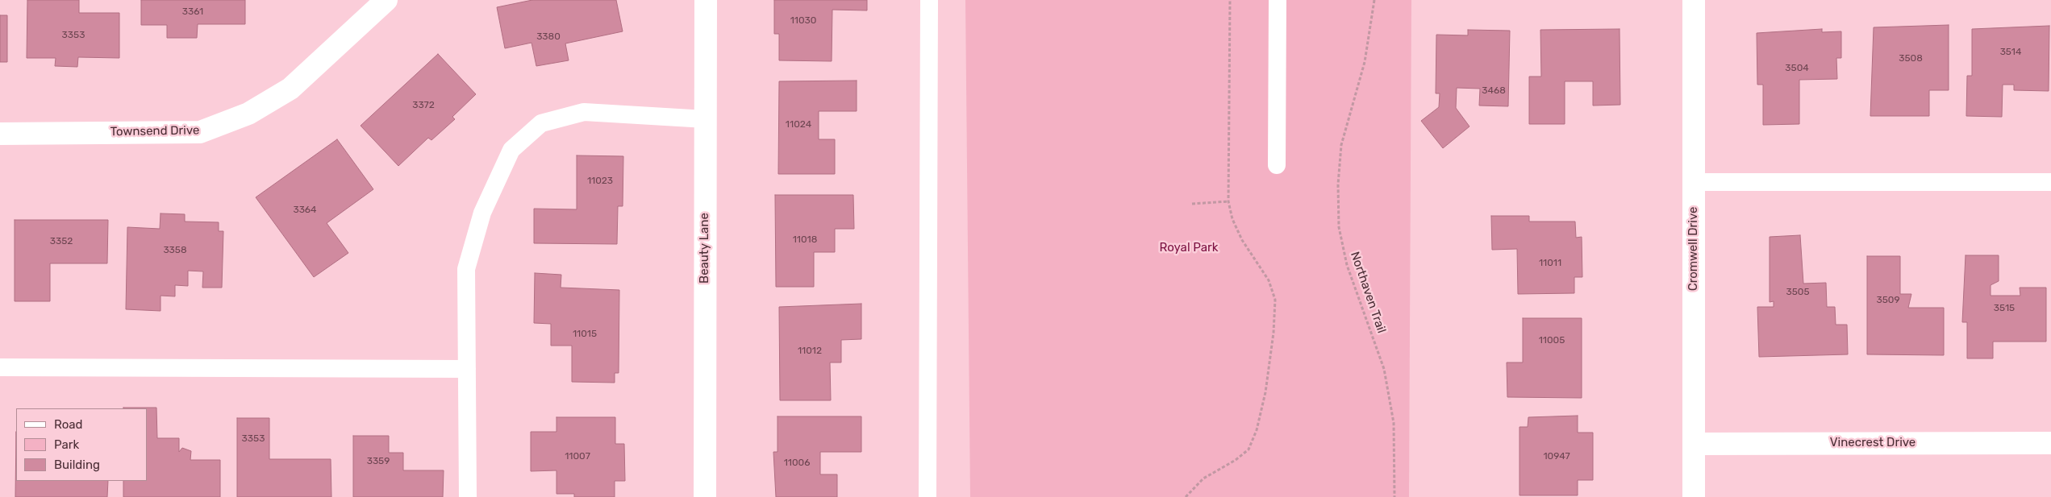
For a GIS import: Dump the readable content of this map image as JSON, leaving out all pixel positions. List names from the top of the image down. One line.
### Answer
{"streets":{"street":["Townsend Drive","Beauty Lane","Cromwell Drive","Vinecrest Drive"],"path":["Northaven Trail"]},"crossings":[["Cromwell Drive","Vinecrest Drive"]],"parks":["Royal Park"],"house_numbers":["3361","11030","3353","3380","3514","3508","3504","3468","3372","11024","11023","3364","11018","3352","3358","11011","3505","3509","3515","11015","11005","11012","3353","11007","10947","3359","11006"],"legend":["Road","Park","Building"]}
